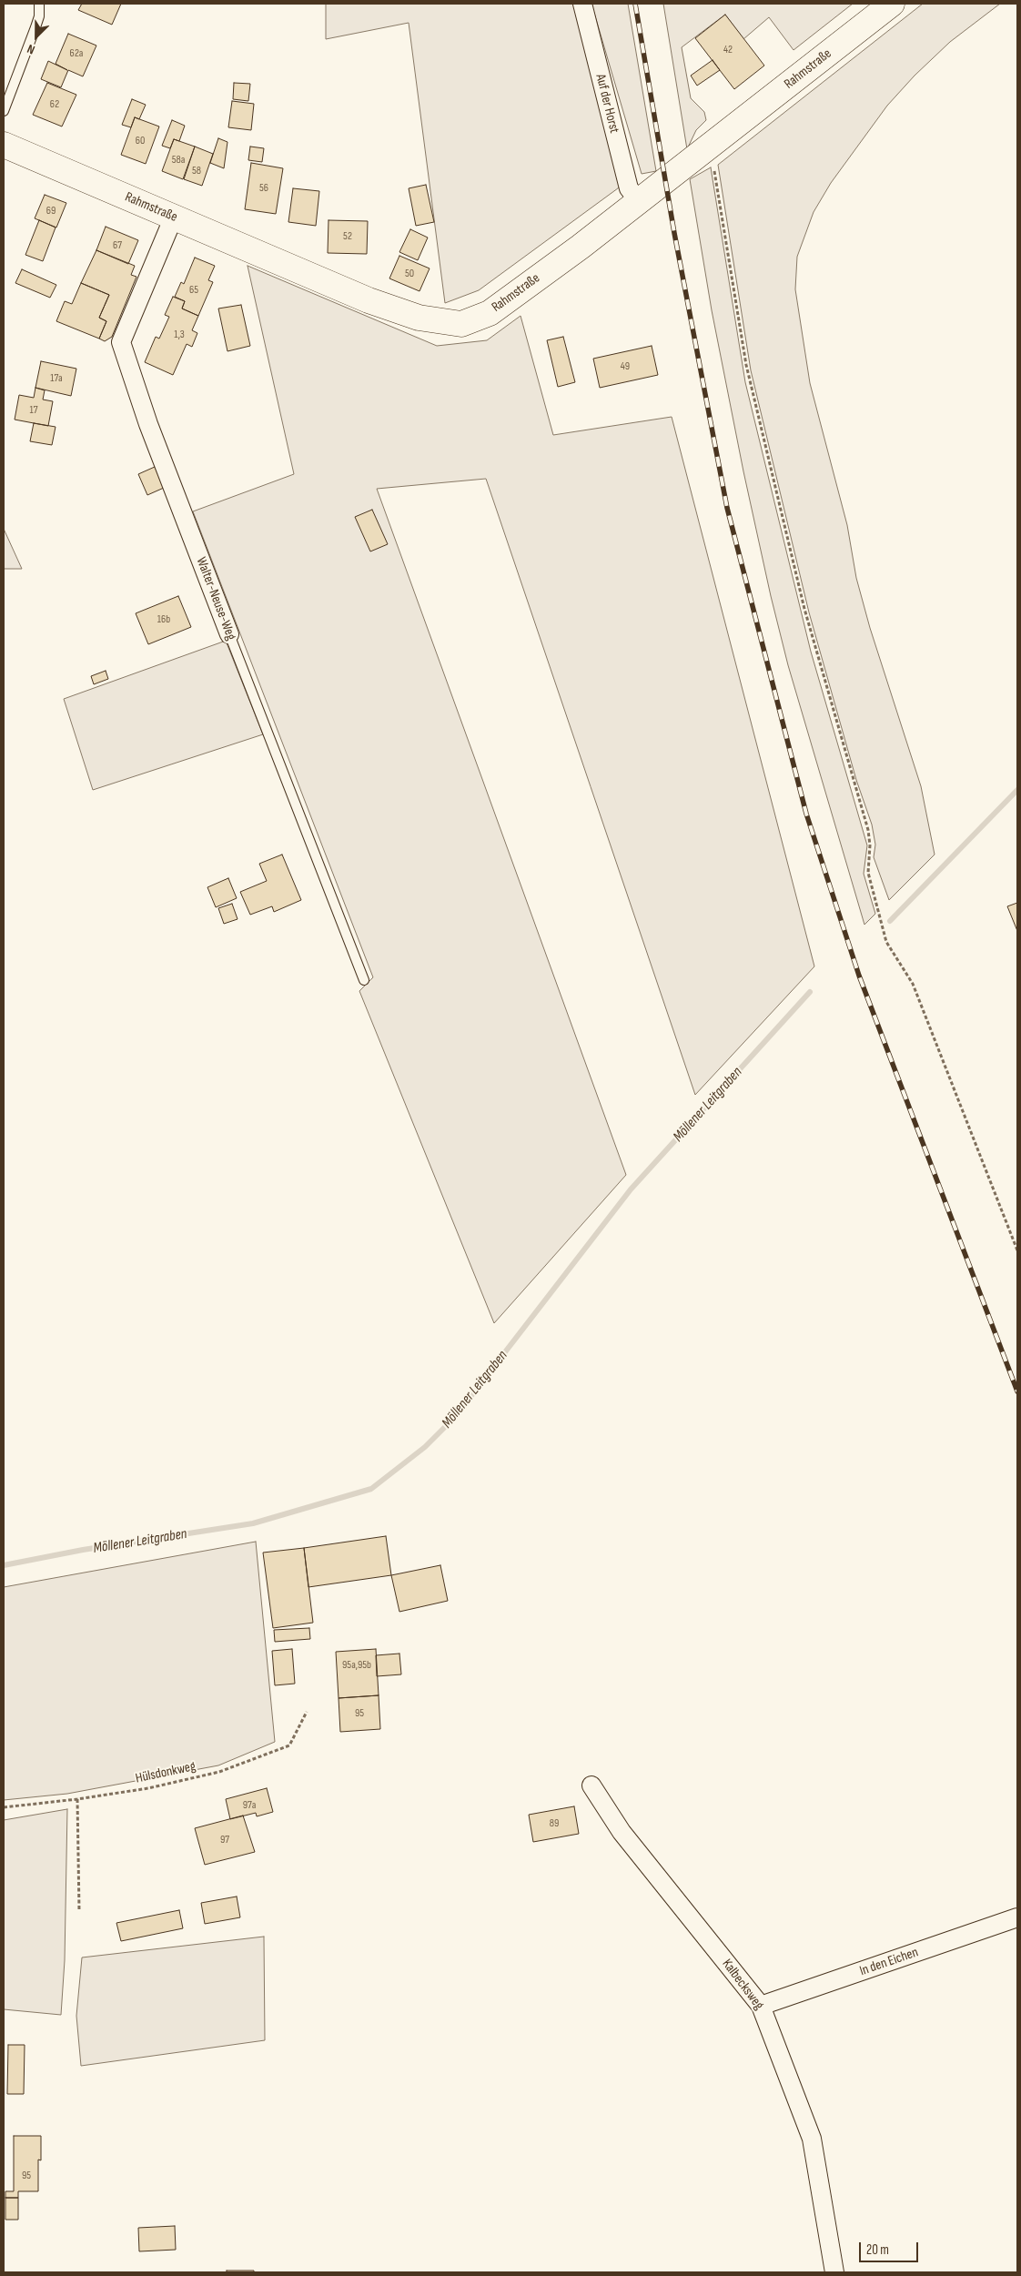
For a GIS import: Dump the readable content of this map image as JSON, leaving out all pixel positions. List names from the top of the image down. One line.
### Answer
{"streets":{"main road":["Rahmstraße"],"street":["Auf der Horst","Walter-Neuse-Weg","In den Eichen","Kalbecksweg"],"path":["Hülsdonkweg"]},"crossings":[["Rahmstraße","Auf der Horst"],["Rahmstraße","Walter-Neuse-Weg"],["In den Eichen","Kalbecksweg"]],"water":["Möllener Leitgraben"],"house_numbers":["42","62a","62","60","58a","58","56","69","52","67","50","65","1,3","49","17a","17","16b","95a,95b","95","97a","89","97","95"],"scale_bar":"20 m","north":"bottom left"}
